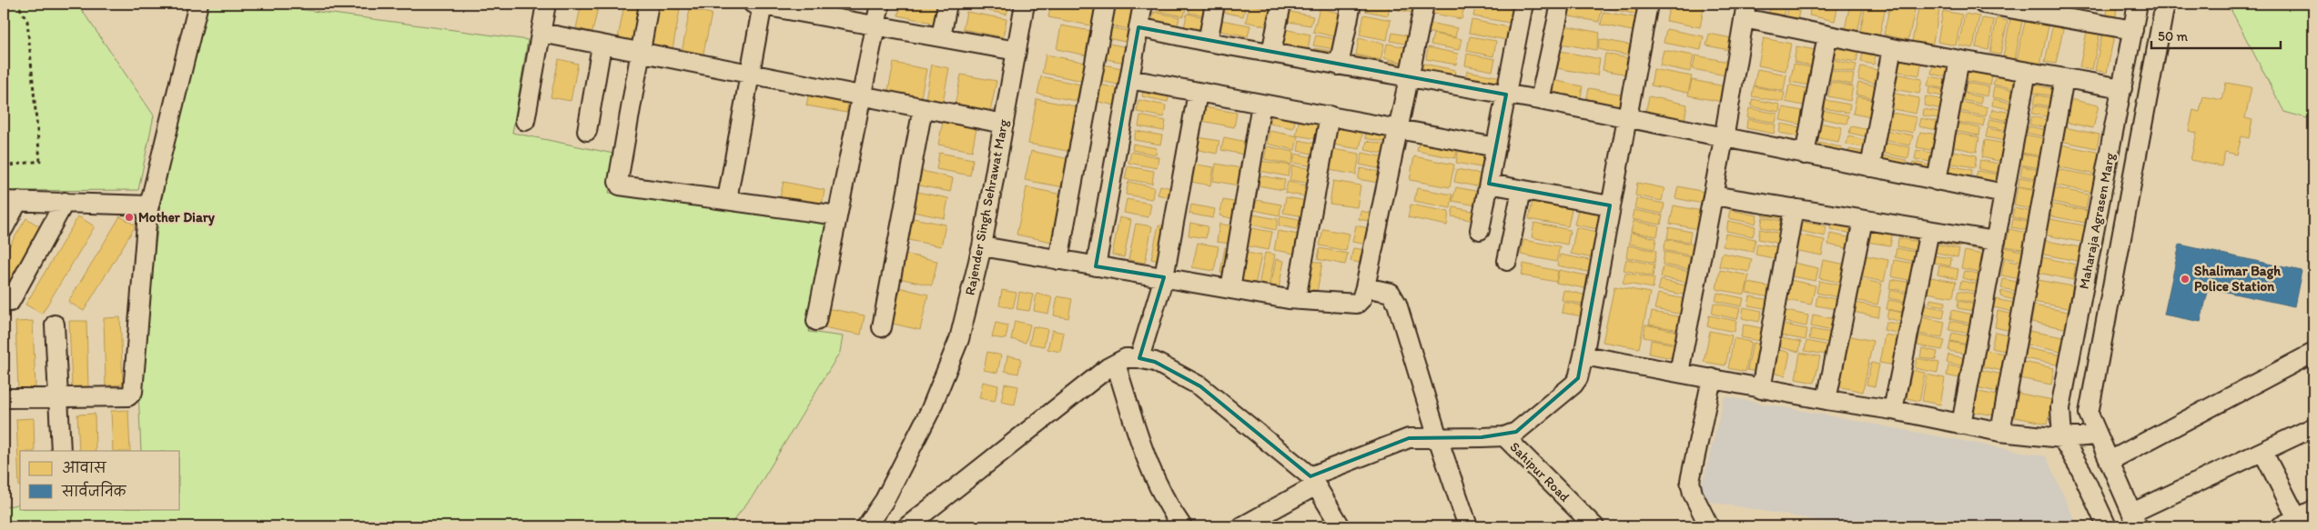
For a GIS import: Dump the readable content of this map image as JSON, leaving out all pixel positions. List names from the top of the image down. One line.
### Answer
{"streets":{"street":["Rajender Singh Sehrawat Marg","Maharaja Agrasen Marg","Sahipur Road"]},"places":["Mother Diary","Shalimar Bagh Police Station"],"legend":["आवास","सार्वजनिक"],"scale_bar":"50 m"}
